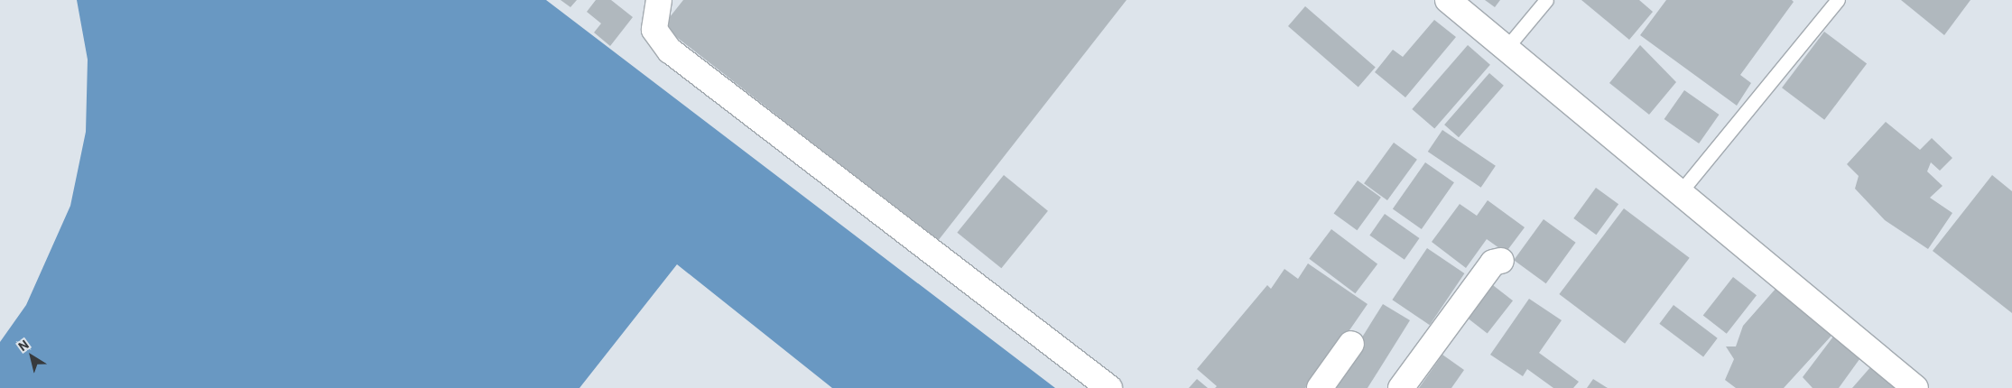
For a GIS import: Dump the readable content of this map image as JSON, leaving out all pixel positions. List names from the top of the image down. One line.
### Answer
{"north":"top left"}
